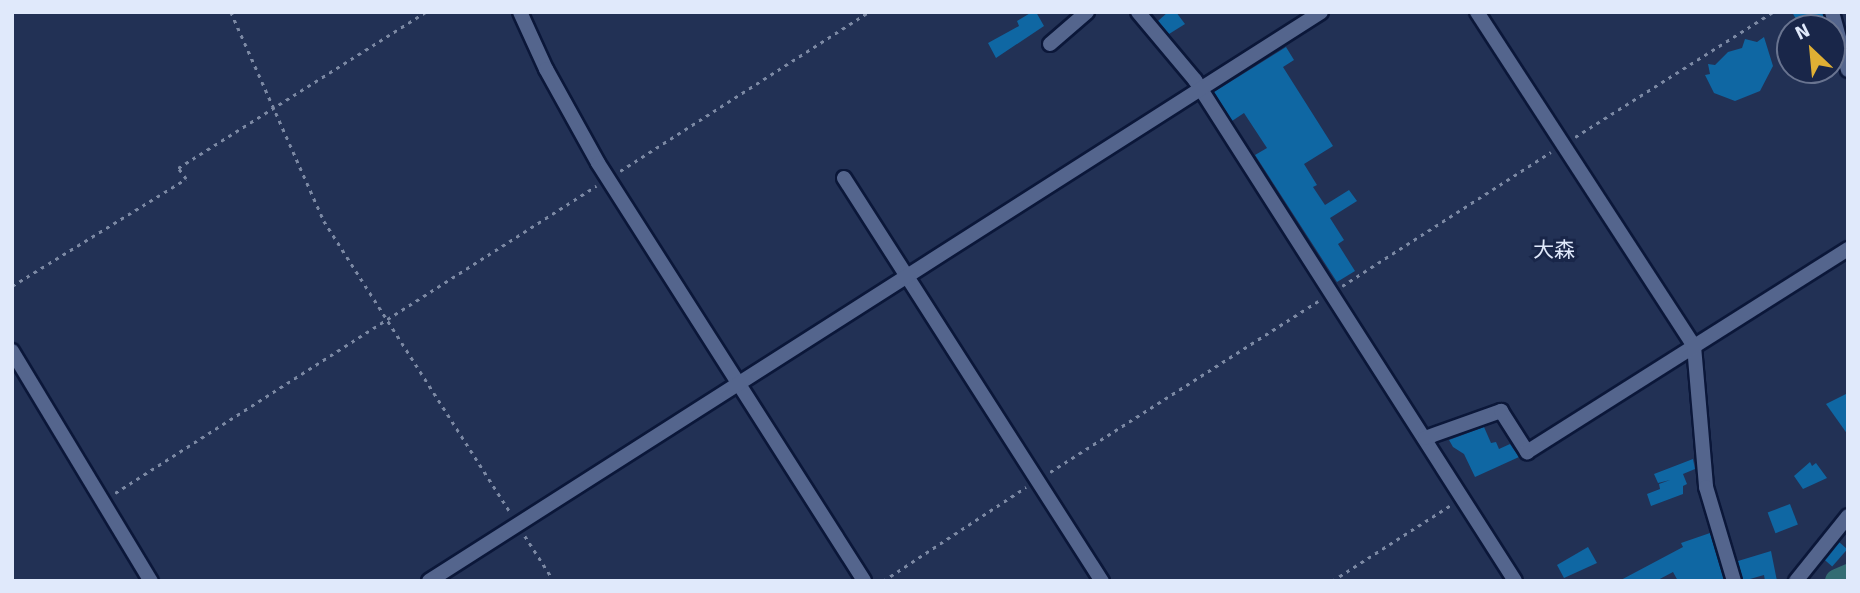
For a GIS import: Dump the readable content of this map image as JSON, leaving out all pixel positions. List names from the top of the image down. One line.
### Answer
{"districts":["大森"],"north":"top left"}
